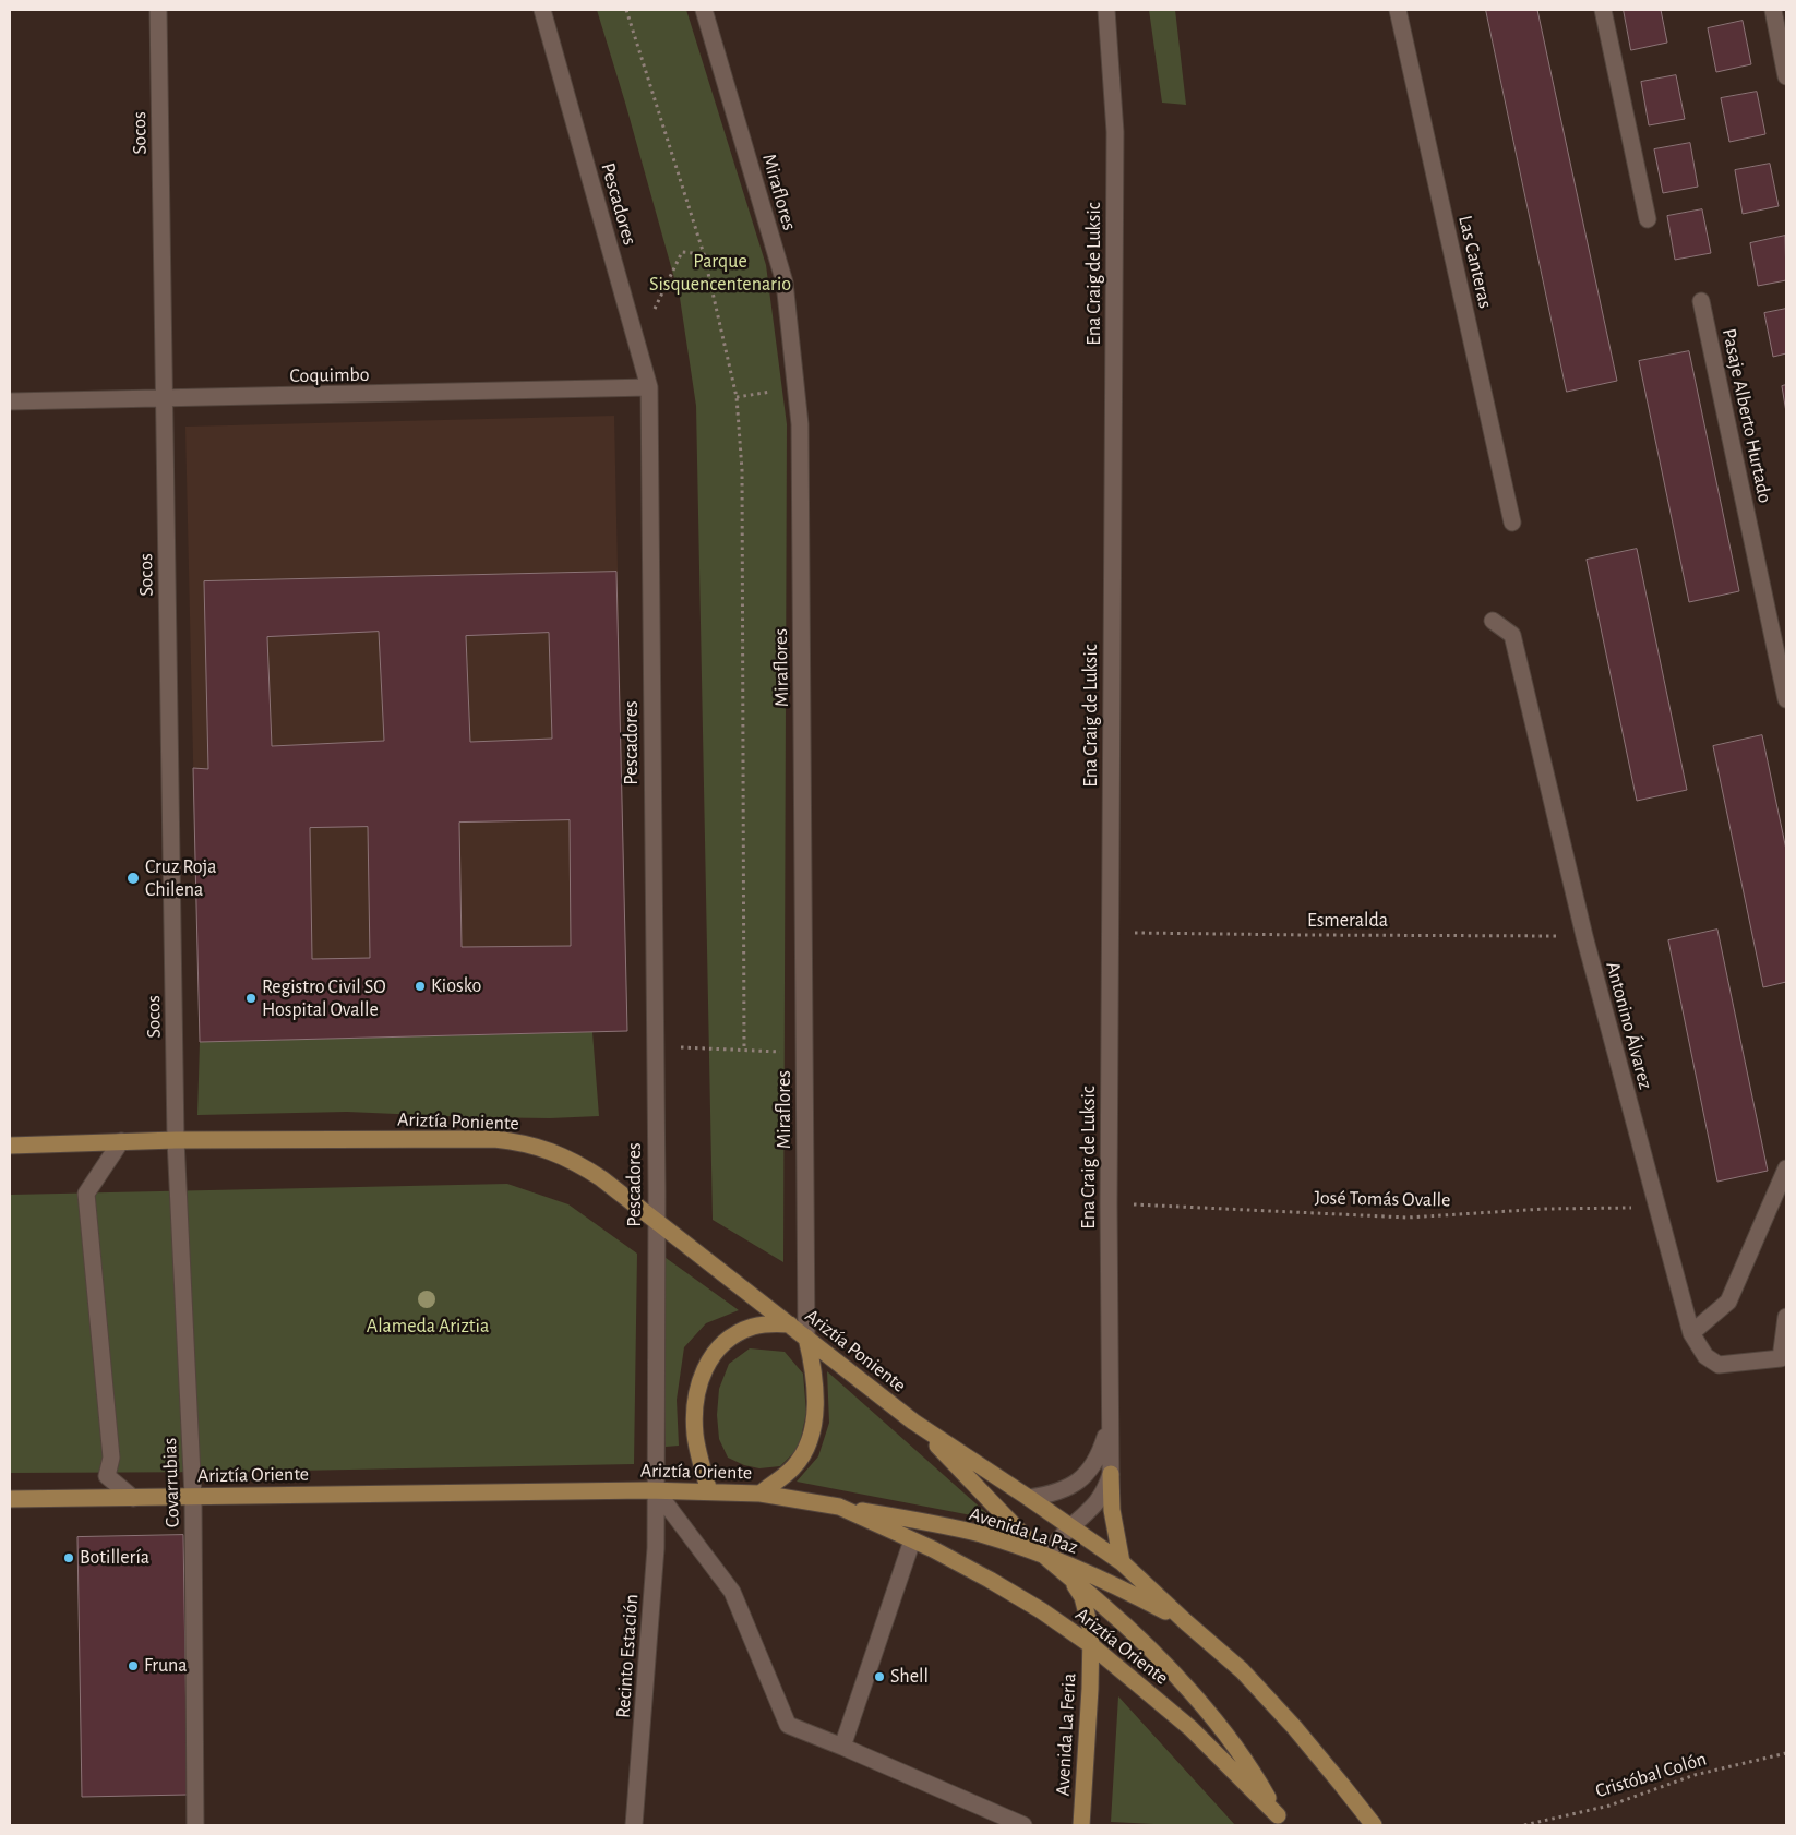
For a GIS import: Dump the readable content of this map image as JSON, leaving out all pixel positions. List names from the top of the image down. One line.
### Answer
{"streets":{"main road":["Ariztía Poniente","Ariztía Oriente","Avenida La Paz","Avenida La Feria"],"street":["Socos","Miraflores","Pescadores","Las Canteras","Ena Craig de Luksic","Coquimbo","Pasaje Alberto Hurtado","Antonino Álvarez","Covarrubias","Recinto Estación"],"path":["Esmeralda","José Tomás Ovalle","Cristóbal Colón"]},"crossings":[["Socos","Coquimbo"],["Socos","Ariztía Poniente"],["Socos","Covarrubias"],["Miraflores","Ariztía Poniente"],["Miraflores","Ariztía Oriente"],["Pescadores","Coquimbo"],["Pescadores","Ariztía Poniente"],["Pescadores","Ariztía Oriente"],["Pescadores","Recinto Estación"],["Ena Craig de Luksic","Esmeralda"],["Ena Craig de Luksic","José Tomás Ovalle"],["Ena Craig de Luksic","Avenida La Paz"],["Esmeralda","Antonino Álvarez"],["Antonino Álvarez","José Tomás Ovalle"],["Ariztía Poniente","Ariztía Oriente"],["Ariztía Poniente","Covarrubias"],["Ariztía Poniente","Avenida La Paz"],["Ariztía Oriente","Covarrubias"],["Ariztía Oriente","Avenida La Paz"],["Ariztía Oriente","Recinto Estación"],["Ariztía Oriente","Avenida La Feria"]],"parks":["Parque Sisquencentenario","Alameda Ariztia"],"places":["Cruz Roja Chilena","Kiosko","Registro Civil SO Hospital Ovalle","Botillería","Fruna","Shell"]}
